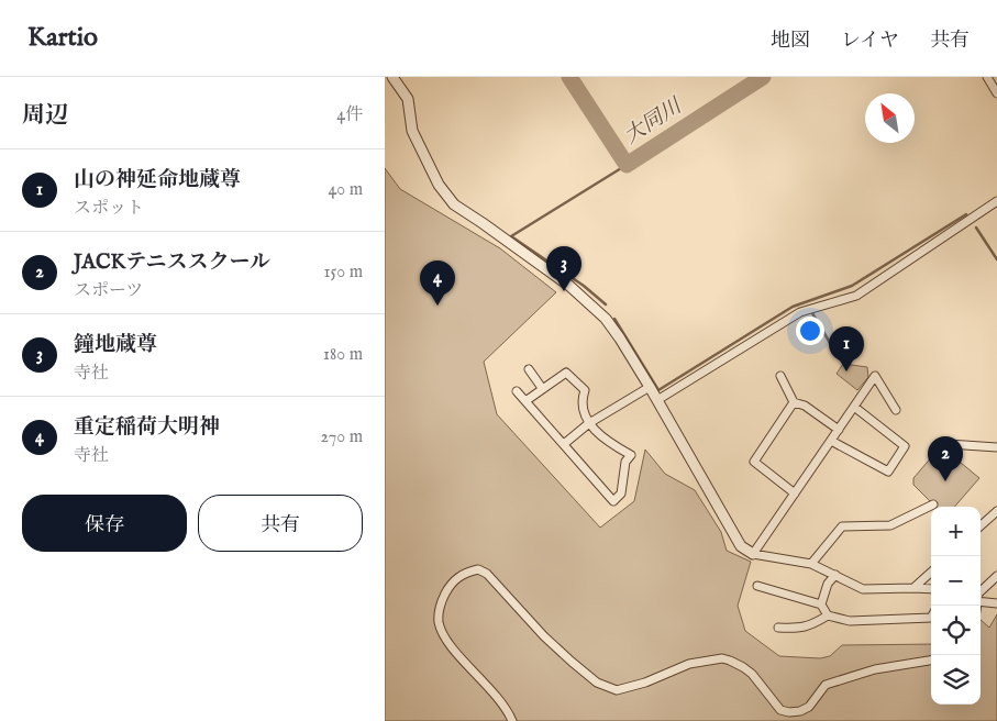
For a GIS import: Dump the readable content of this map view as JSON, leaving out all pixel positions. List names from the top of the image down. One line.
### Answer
{"water":["大同川"],"north":"top left","page":{"header":"Kartio","nav":["地図","レイヤ","共有"],"heading":["周辺","4件"],"list":[{"mark":"1","name":"山の神延命地蔵尊","note":"スポット","value":"40 m"},{"mark":"2","name":"JACKテニススクール","note":"スポーツ","value":"150 m"},{"mark":"3","name":"鐘地蔵尊","note":"寺社","value":"180 m"},{"mark":"4","name":"重定稲荷大明神","note":"寺社","value":"270 m"}],"pins":["3","4","1","2"],"buttons":["保存","共有"],"map_buttons":["+","−"]}}
